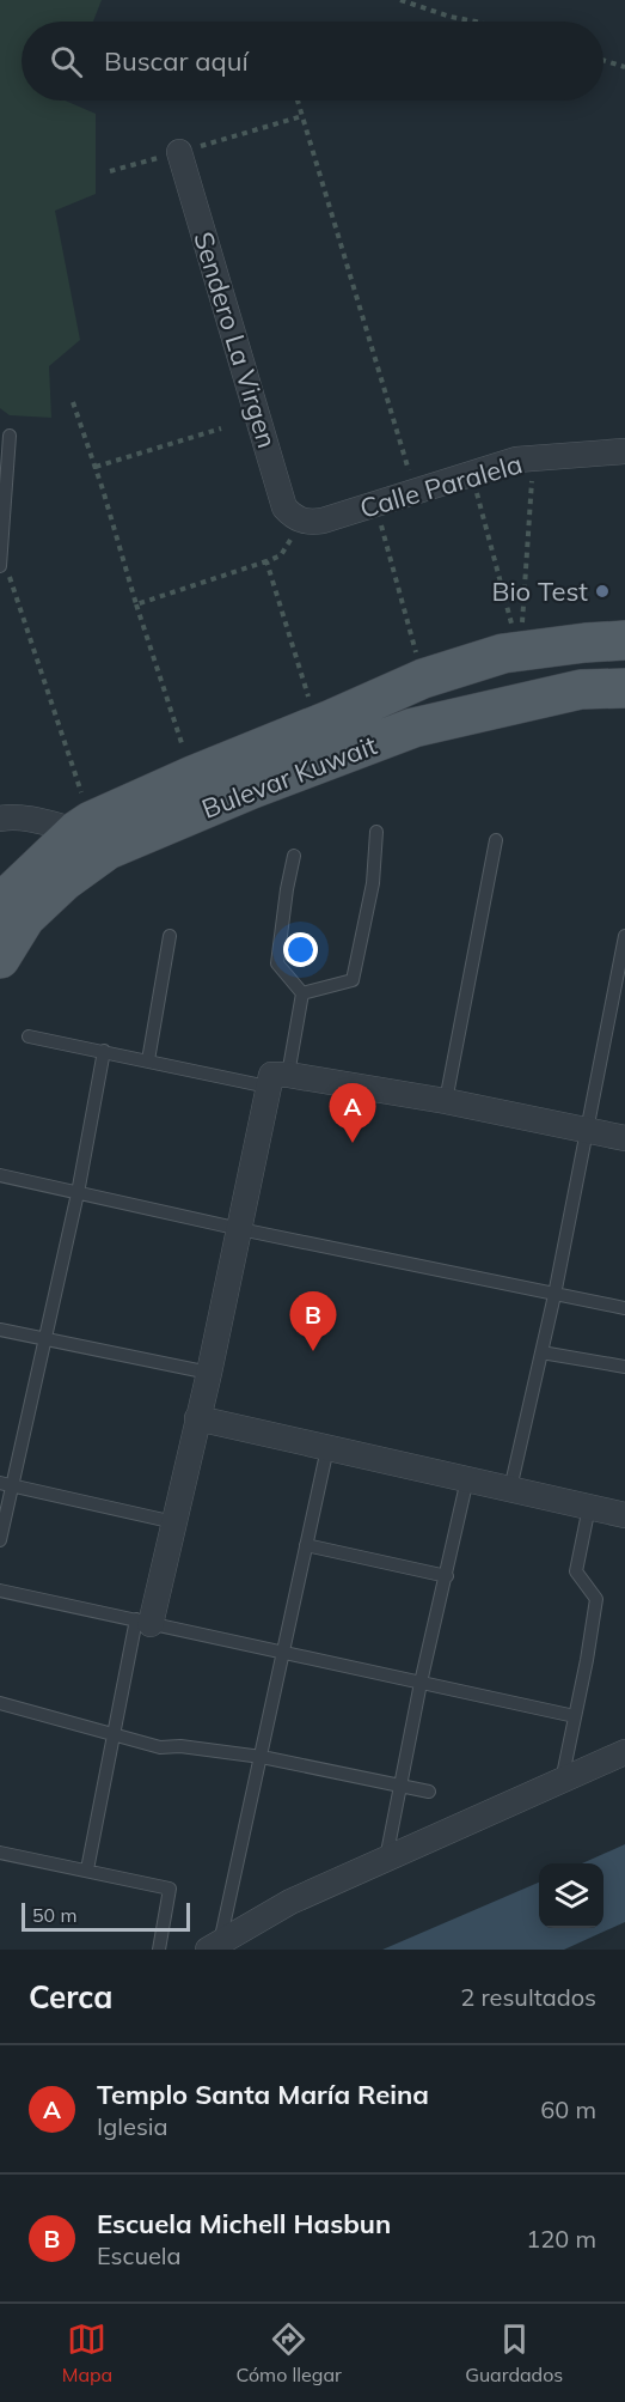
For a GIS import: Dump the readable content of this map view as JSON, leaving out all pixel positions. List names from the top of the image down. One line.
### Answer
{"streets":{"main road":["Bulevar Kuwait"],"street":["Sendero La Virgen","Calle Paralela"]},"crossings":[["Sendero La Virgen","Calle Paralela"]],"places":["Bio Test"],"scale_bar":"50 m","page":{"search":"Buscar aquí","pins":["A","B"],"scale":"50 m","heading":["Cerca","2 resultados"],"list":[{"mark":"A","name":"Templo Santa María Reina","note":"Iglesia","value":"60 m"},{"mark":"B","name":"Escuela Michell Hasbun","note":"Escuela","value":"120 m"}],"nav":["Mapa","Cómo llegar","Guardados"]}}
